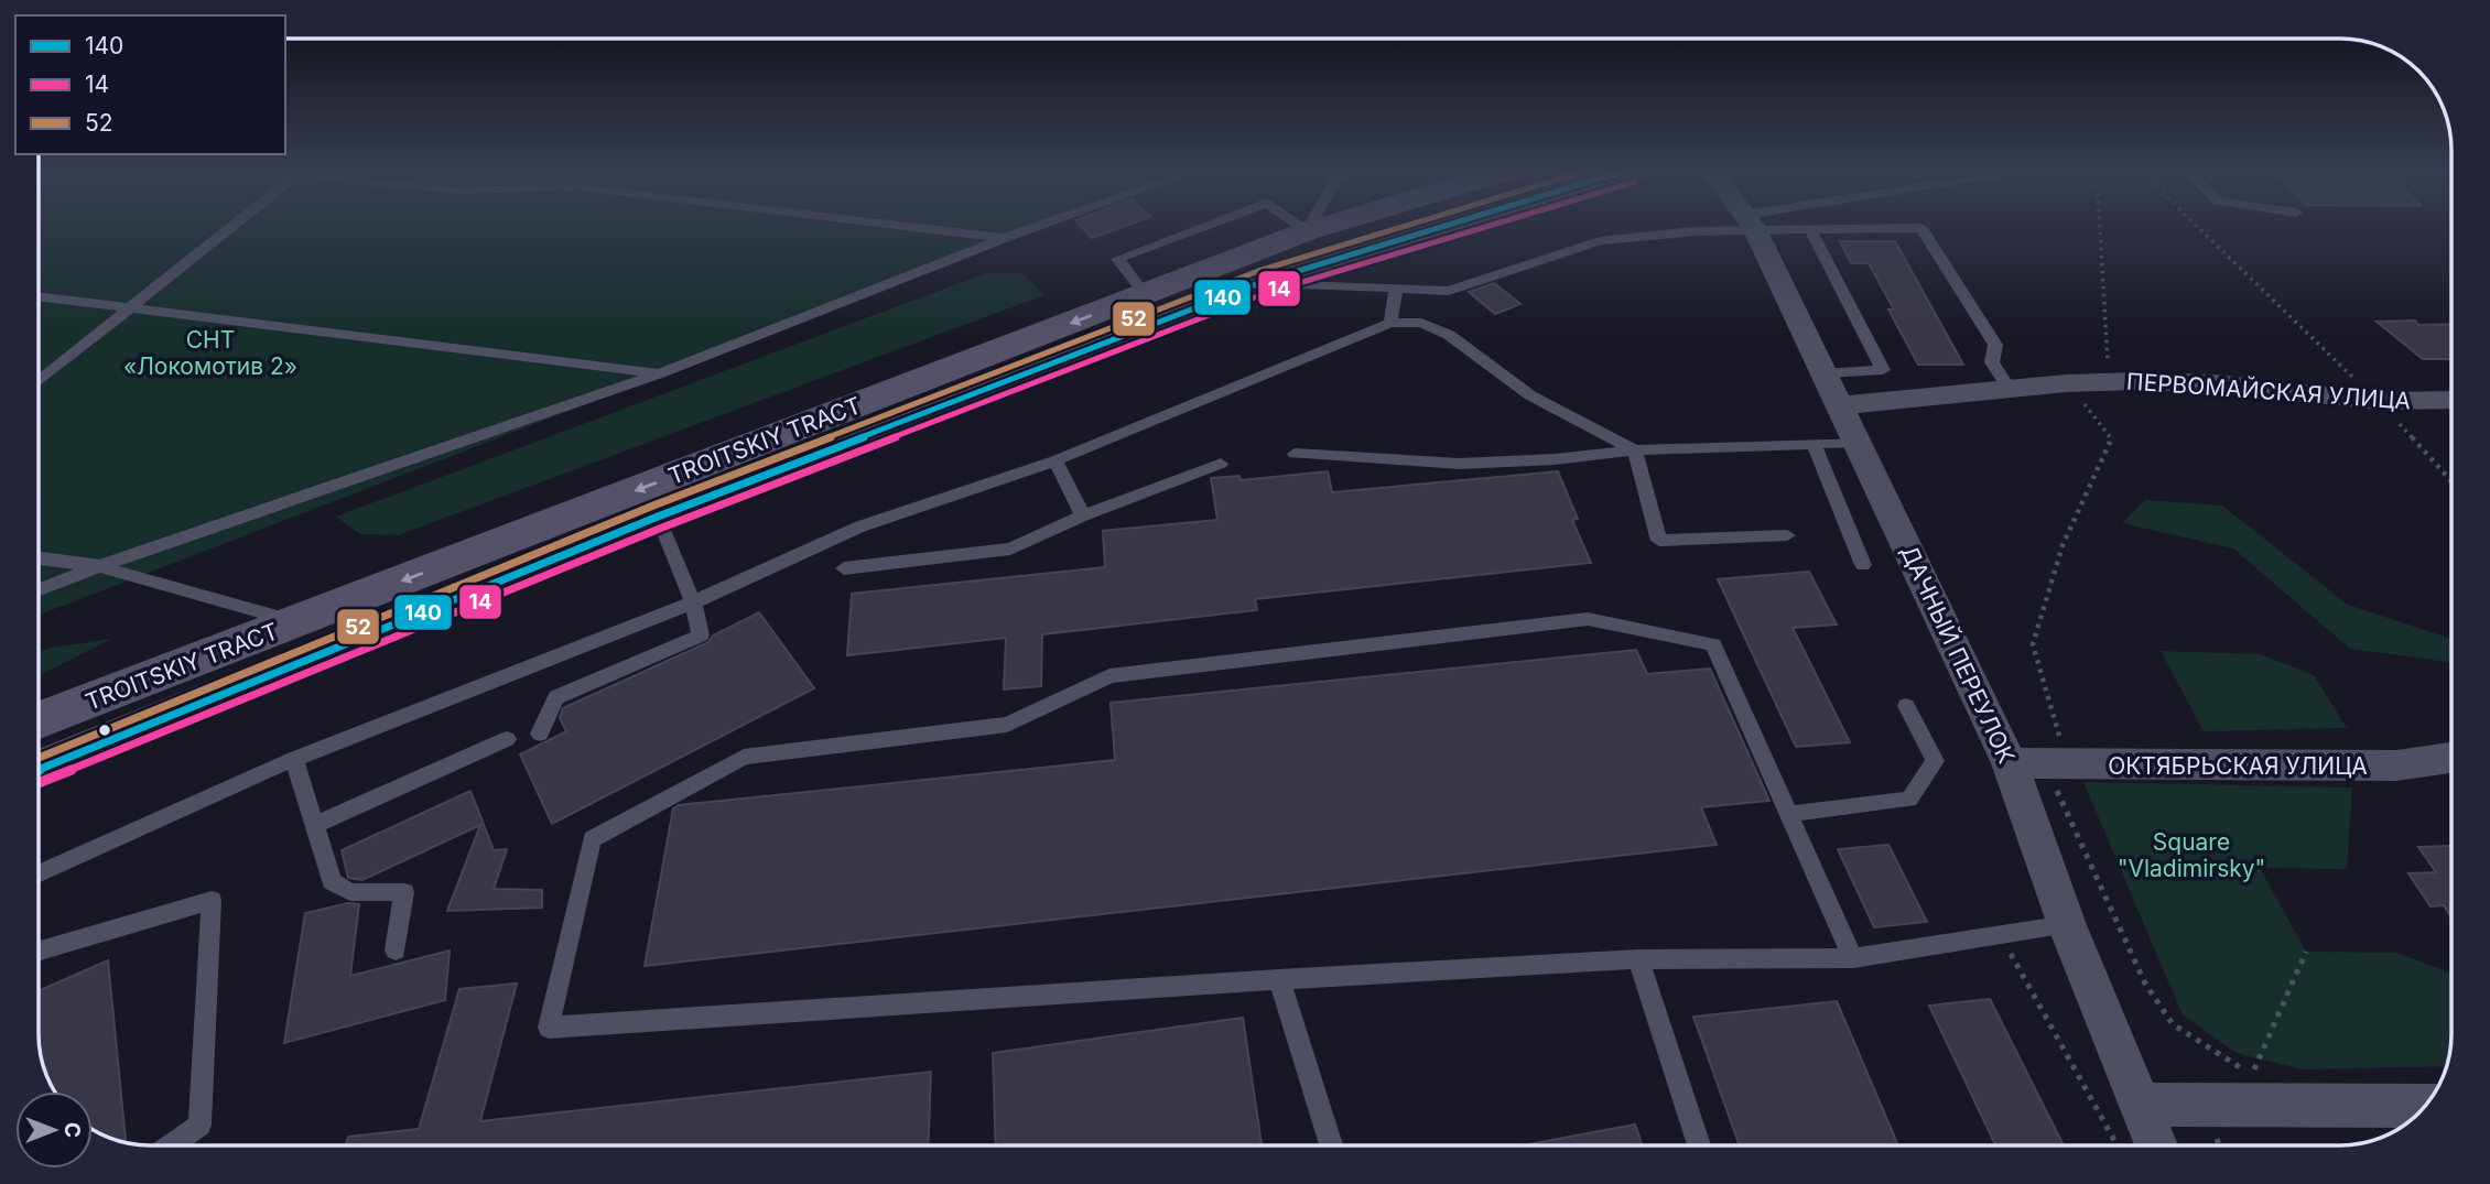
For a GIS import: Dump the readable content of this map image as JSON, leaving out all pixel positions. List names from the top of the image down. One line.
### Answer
{"streets":{"main road":["TROITSKIY TRACT"],"street":["ПЕРВОМАЙСКАЯ УЛИЦА","ДАЧНЫЙ ПЕРЕУЛОК","ОКТЯБРЬСКАЯ УЛИЦА"]},"crossings":[["ПЕРВОМАЙСКАЯ УЛИЦА","ДАЧНЫЙ ПЕРЕУЛОК"],["ДАЧНЫЙ ПЕРЕУЛОК","ОКТЯБРЬСКАЯ УЛИЦА"]],"parks":["СНТ «Локомотив 2»","Square \"Vladimirsky\""],"lines":["transit line 140","transit line 14","transit line 52"],"legend":["140","14","52"],"north":"right"}
